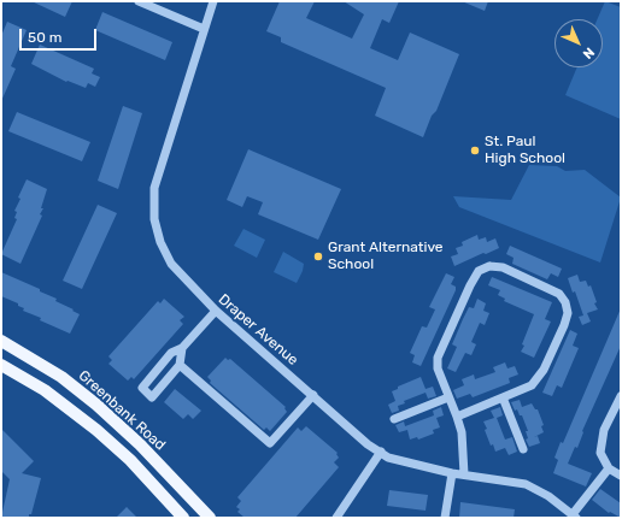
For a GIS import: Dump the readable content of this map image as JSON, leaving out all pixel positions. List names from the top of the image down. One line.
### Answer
{"streets":{"main road":["Greenbank Road"],"street":["Draper Avenue"]},"places":["St. Paul High School","Grant Alternative School"],"scale_bar":"50 m","north":"bottom right"}
